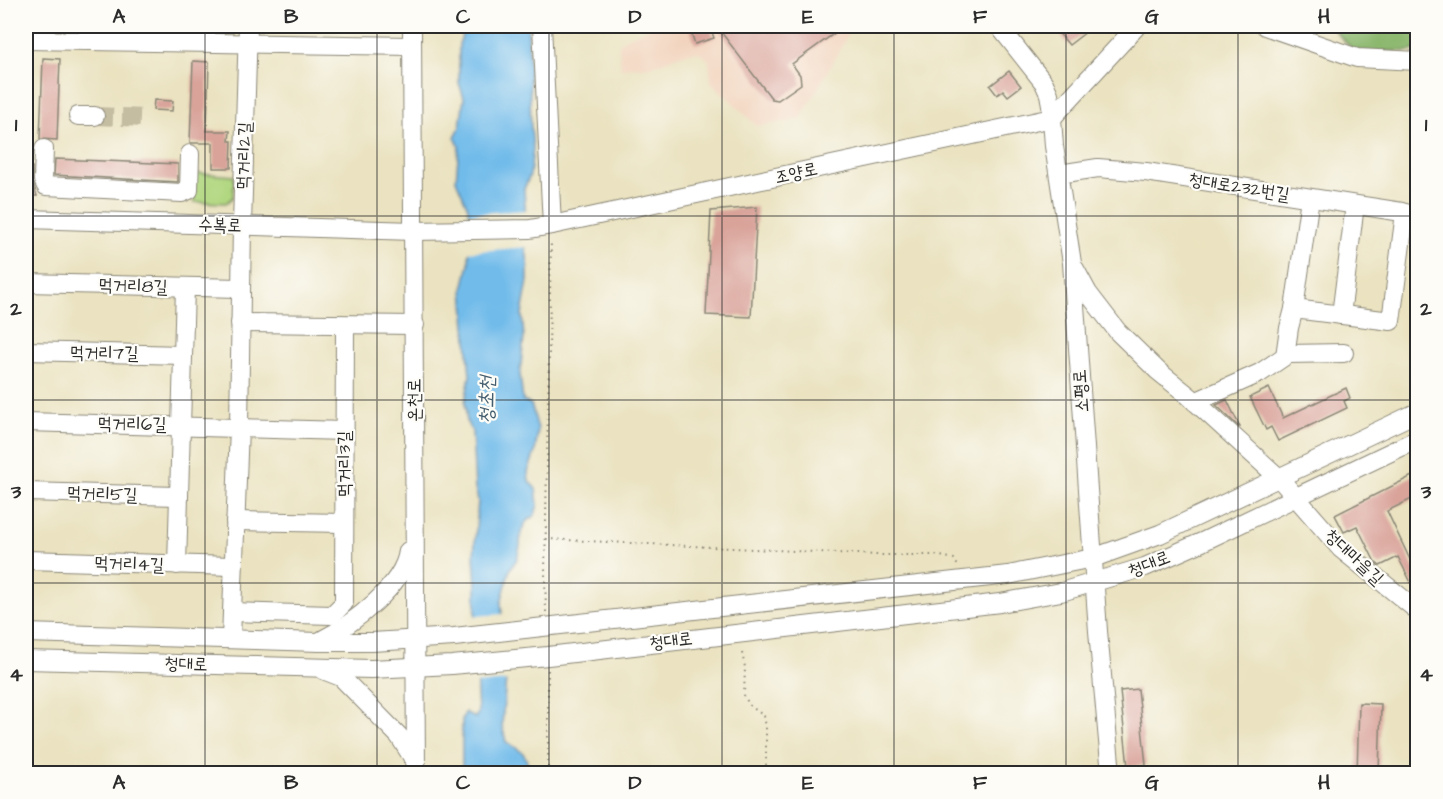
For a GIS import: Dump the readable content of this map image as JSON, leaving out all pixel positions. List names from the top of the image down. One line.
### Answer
{"streets":{"street":["먹거리2길","조양로","청대로232번길","수복로","먹거리8길","먹거리7길","소평로","온천로","먹거리6길","먹거리3길","먹거리5길","청대마을길","먹거리4길","청대로"]},"crossings":[["먹거리2길","수복로"],["먹거리2길","먹거리8길"],["먹거리2길","먹거리6길"],["먹거리2길","먹거리3길"],["먹거리2길","먹거리4길"],["먹거리2길","청대로"],["조양로","수복로"],["조양로","소평로"],["조양로","온천로"],["청대로232번길","소평로"],["수복로","온천로"],["소평로","청대로"],["온천로","청대로"],["청대마을길","청대로"]],"water":["청초천"],"grid":{"columns":["A","B","C","D","E","F","G","H"],"rows":["1","2","3","4"]}}
